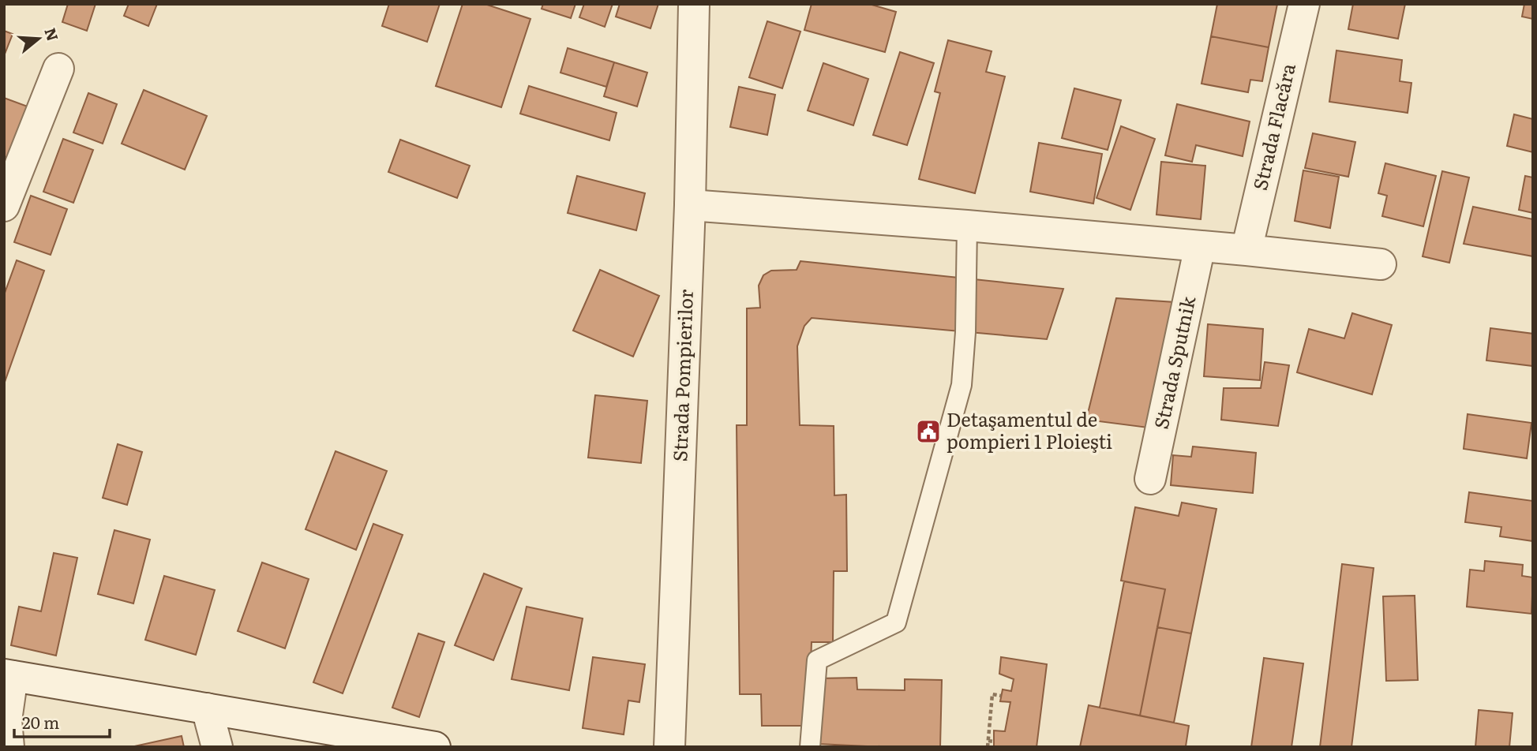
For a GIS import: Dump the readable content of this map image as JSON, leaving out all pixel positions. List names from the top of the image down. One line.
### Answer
{"streets":{"street":["Strada Flacăra","Strada Sputnik","Strada Pompierilor"]},"places":{"public building":["Detaşamentul de pompieri 1 Ploieşti"]},"scale_bar":"20 m","north":"right"}
